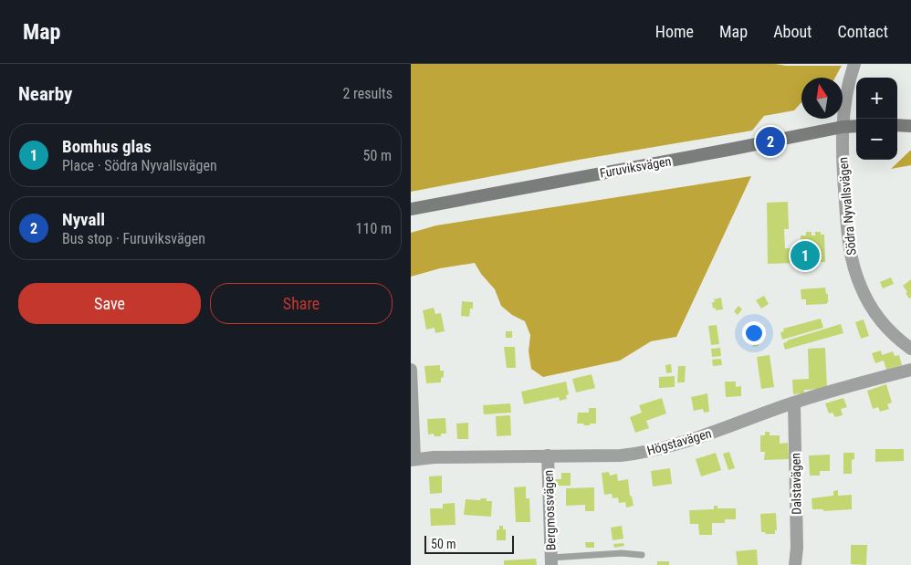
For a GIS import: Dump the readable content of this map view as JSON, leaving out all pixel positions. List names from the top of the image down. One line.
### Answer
{"streets":{"main road":["Furuviksvägen"],"street":["Södra Nyvallsvägen","Högstavägen","Dalstavägen","Bergmossvägen"]},"crossings":[["Furuviksvägen","Södra Nyvallsvägen"],["Högstavägen","Dalstavägen"],["Högstavägen","Bergmossvägen"]],"scale_bar":"50 m","north":"top","page":{"header":"Map","nav":["Home","Map","About","Contact"],"heading":["Nearby","2 results"],"map_buttons":["+","−"],"list":[{"mark":"1","name":"Bomhus glas","note":"Place · Södra Nyvallsvägen","value":"50 m"},{"mark":"2","name":"Nyvall","note":"Bus stop · Furuviksvägen","value":"110 m"}],"pins":["2","1"],"buttons":["Save","Share"],"scale":"50 m"}}
